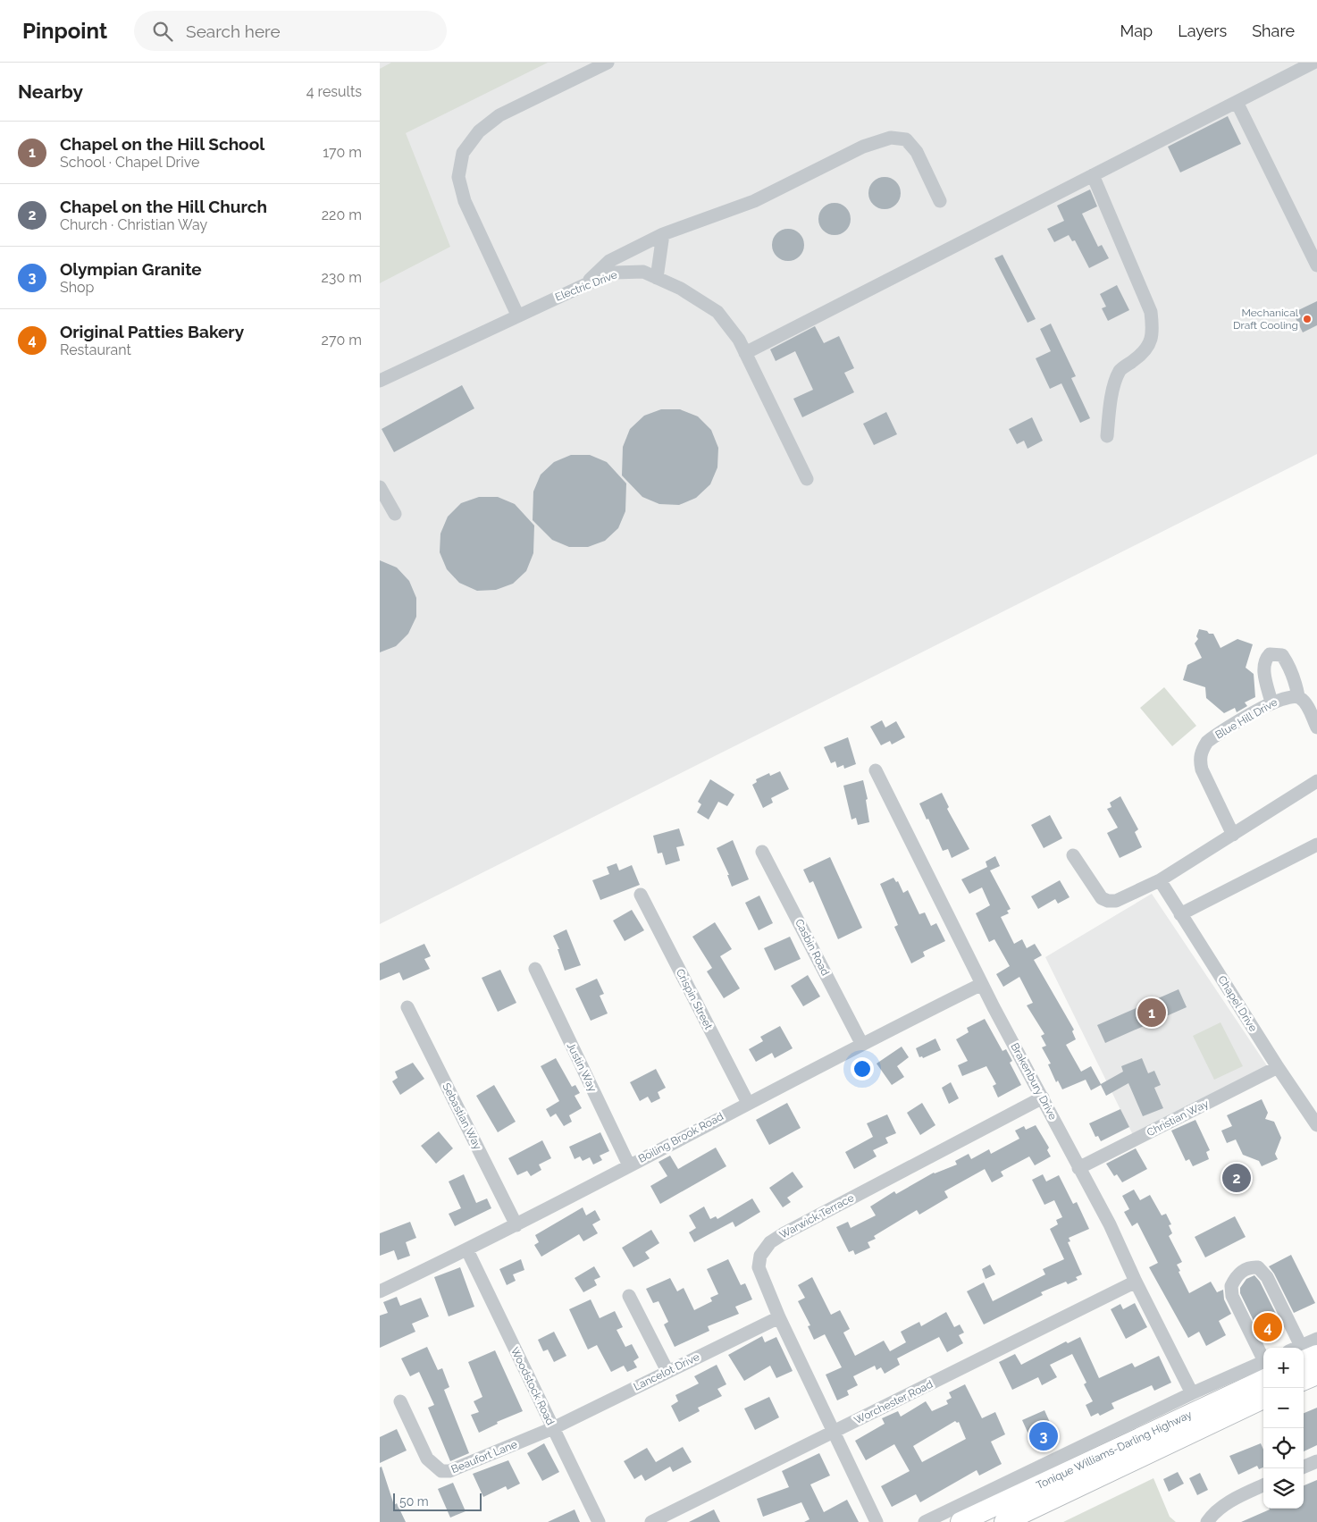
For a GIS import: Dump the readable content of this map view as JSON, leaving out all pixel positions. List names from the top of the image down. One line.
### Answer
{"streets":{"highway":["Tonique Williams-Darling Highway"],"street":["Electric Drive","Blue Hill Drive","Casbin Road","Crispin Street","Chapel Drive","Justin Way","Brakenbury Drive","Sebastian Way","Christian Way","Boiling Brook Road","Warwick Terrace","Lancelot Drive","Woodstock Road","Worchester Road","Beaufort Lane"]},"crossings":[["Casbin Road","Boiling Brook Road"],["Crispin Street","Boiling Brook Road"],["Chapel Drive","Christian Way"],["Justin Way","Boiling Brook Road"],["Brakenbury Drive","Christian Way"],["Brakenbury Drive","Boiling Brook Road"],["Brakenbury Drive","Warwick Terrace"],["Brakenbury Drive","Worchester Road"],["Sebastian Way","Boiling Brook Road"],["Boiling Brook Road","Woodstock Road"],["Warwick Terrace","Lancelot Drive"],["Warwick Terrace","Worchester Road"],["Lancelot Drive","Woodstock Road"],["Lancelot Drive","Beaufort Lane"],["Woodstock Road","Beaufort Lane"]],"places":["Mechanical Draft Cooling"],"scale_bar":"50 m","page":{"header":"Pinpoint","search":"Search here","nav":["Map","Layers","Share"],"heading":["Nearby","4 results"],"list":[{"mark":"1","name":"Chapel on the Hill School","note":"School · Chapel Drive","value":"170 m"},{"mark":"2","name":"Chapel on the Hill Church","note":"Church · Christian Way","value":"220 m"},{"mark":"3","name":"Olympian Granite","note":"Shop","value":"230 m"},{"mark":"4","name":"Original Patties Bakery","note":"Restaurant","value":"270 m"}],"pins":["1","2","4","3"],"map_buttons":["+","−"],"scale":"50 m"}}
